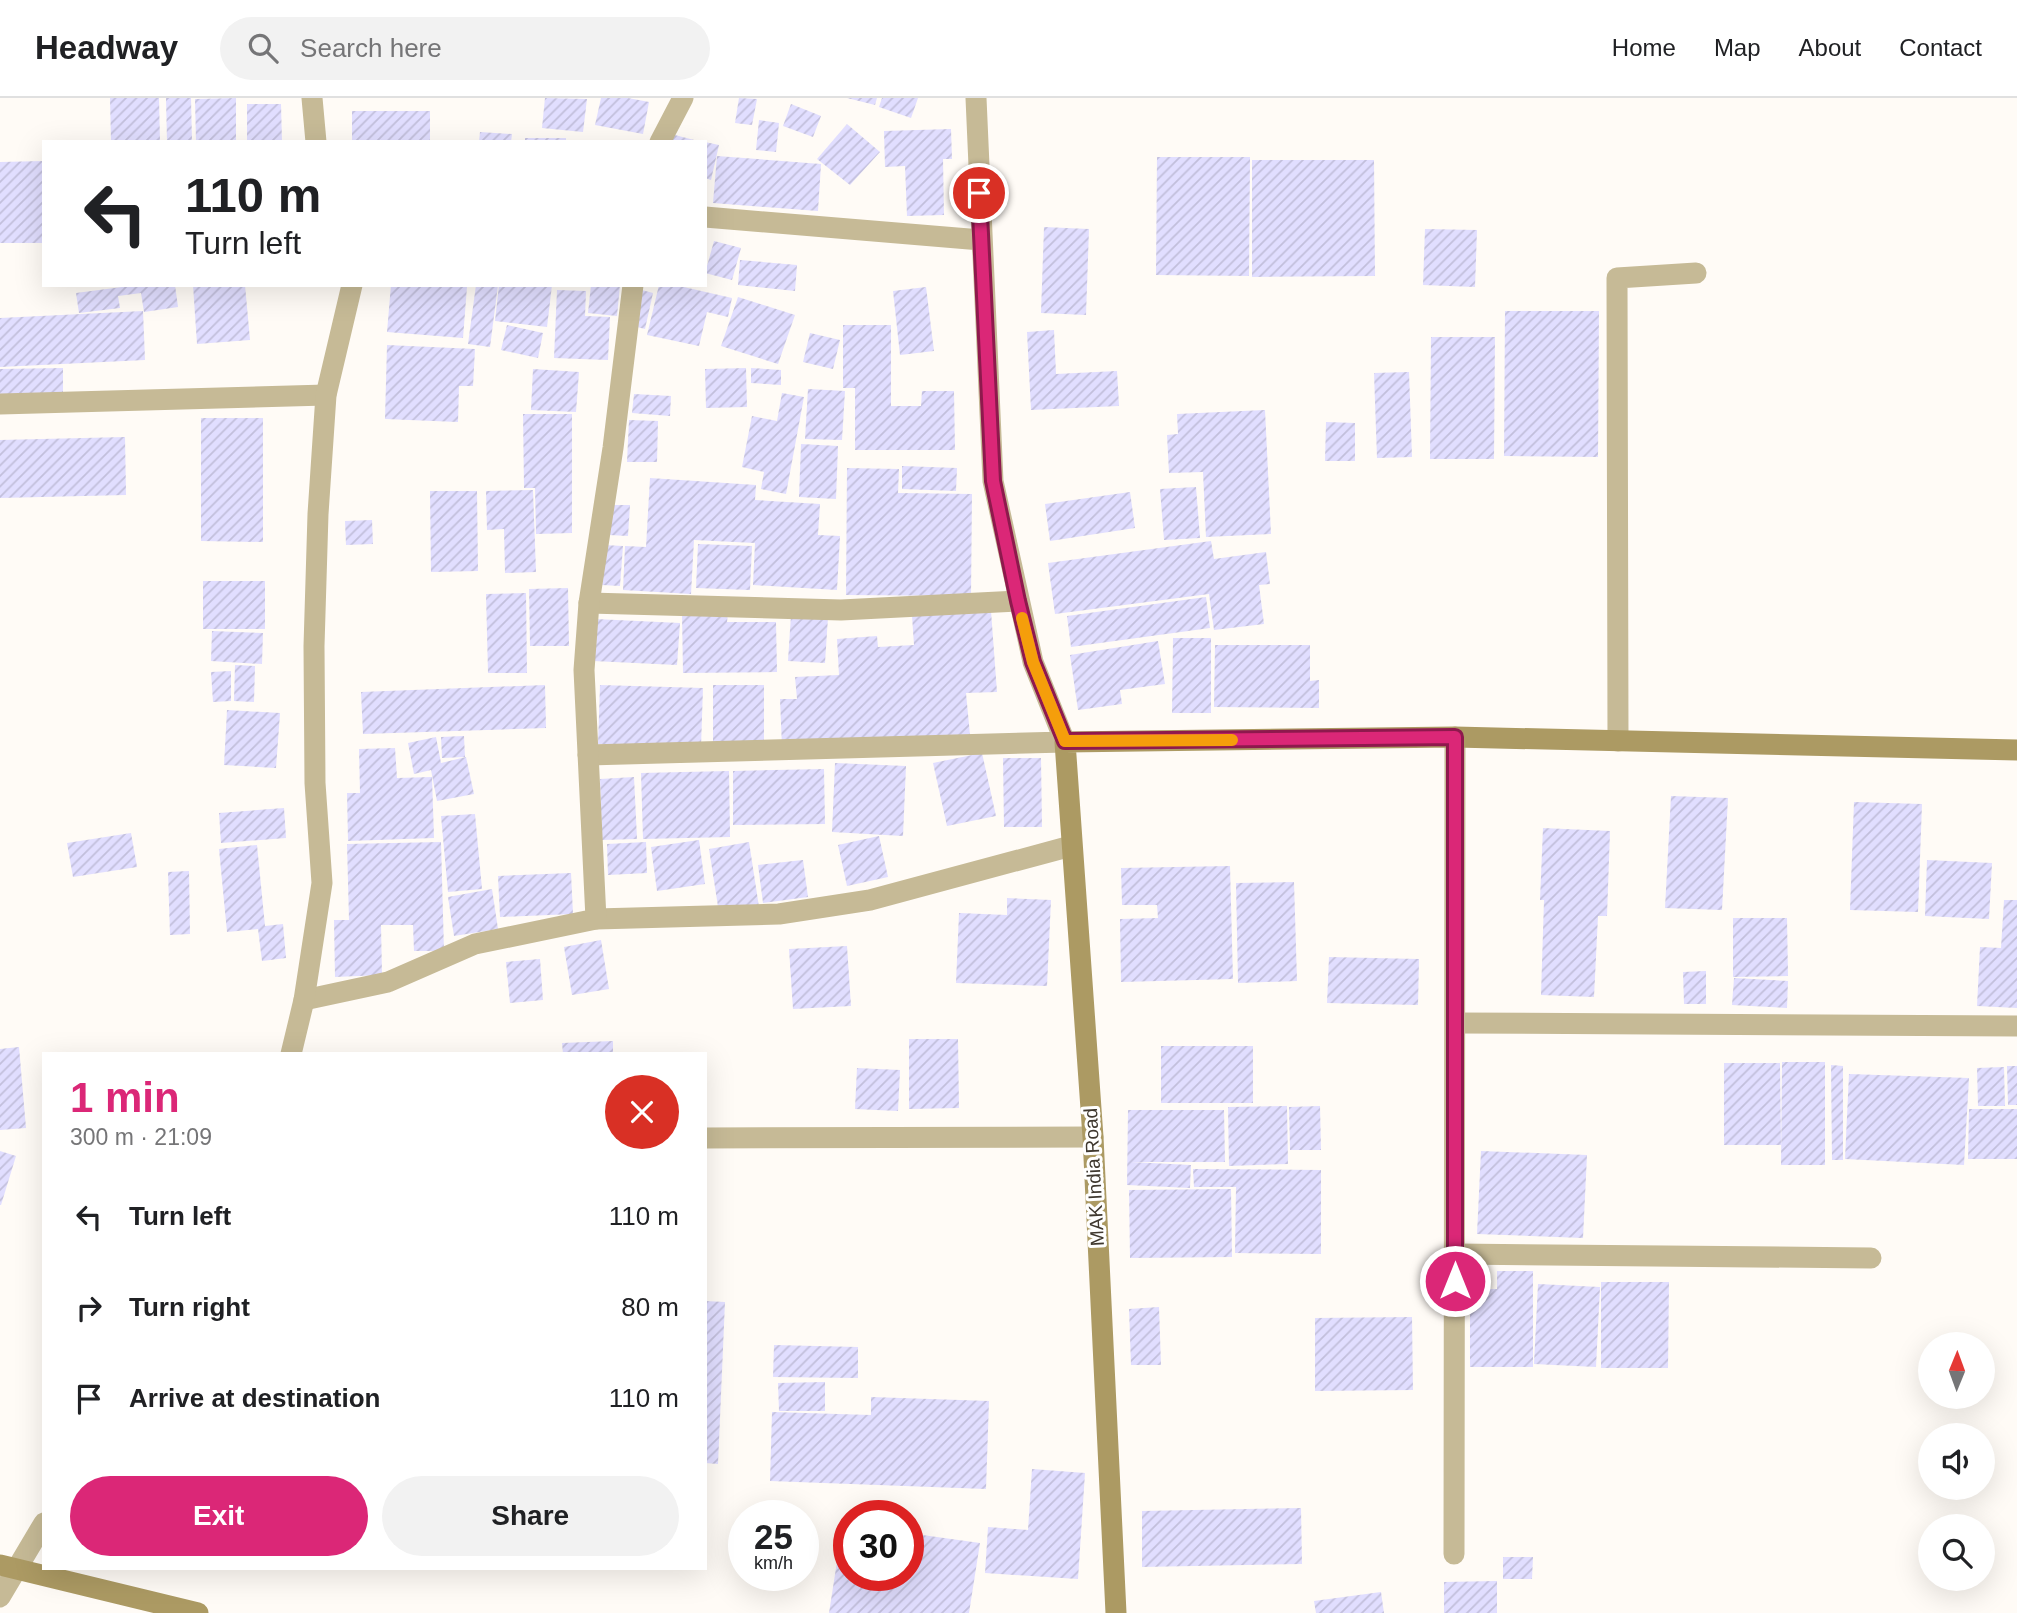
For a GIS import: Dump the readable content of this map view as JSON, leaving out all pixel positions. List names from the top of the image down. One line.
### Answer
{"streets":{"street":["MAK India Road"]},"north":"top","page":{"header":"Headway","search":"Search here","nav":["Home","Map","About","Contact"],"turn":["110 m","Turn left"],"heading":["1 min","300 m · 21:09"],"list":[{"name":"Turn left","value":"110 m"},{"name":"Turn right","value":"80 m"},{"name":"Arrive at destination","value":"110 m"}],"buttons":["Exit","Share"],"speed":"25 km/h","limit":"30"}}
